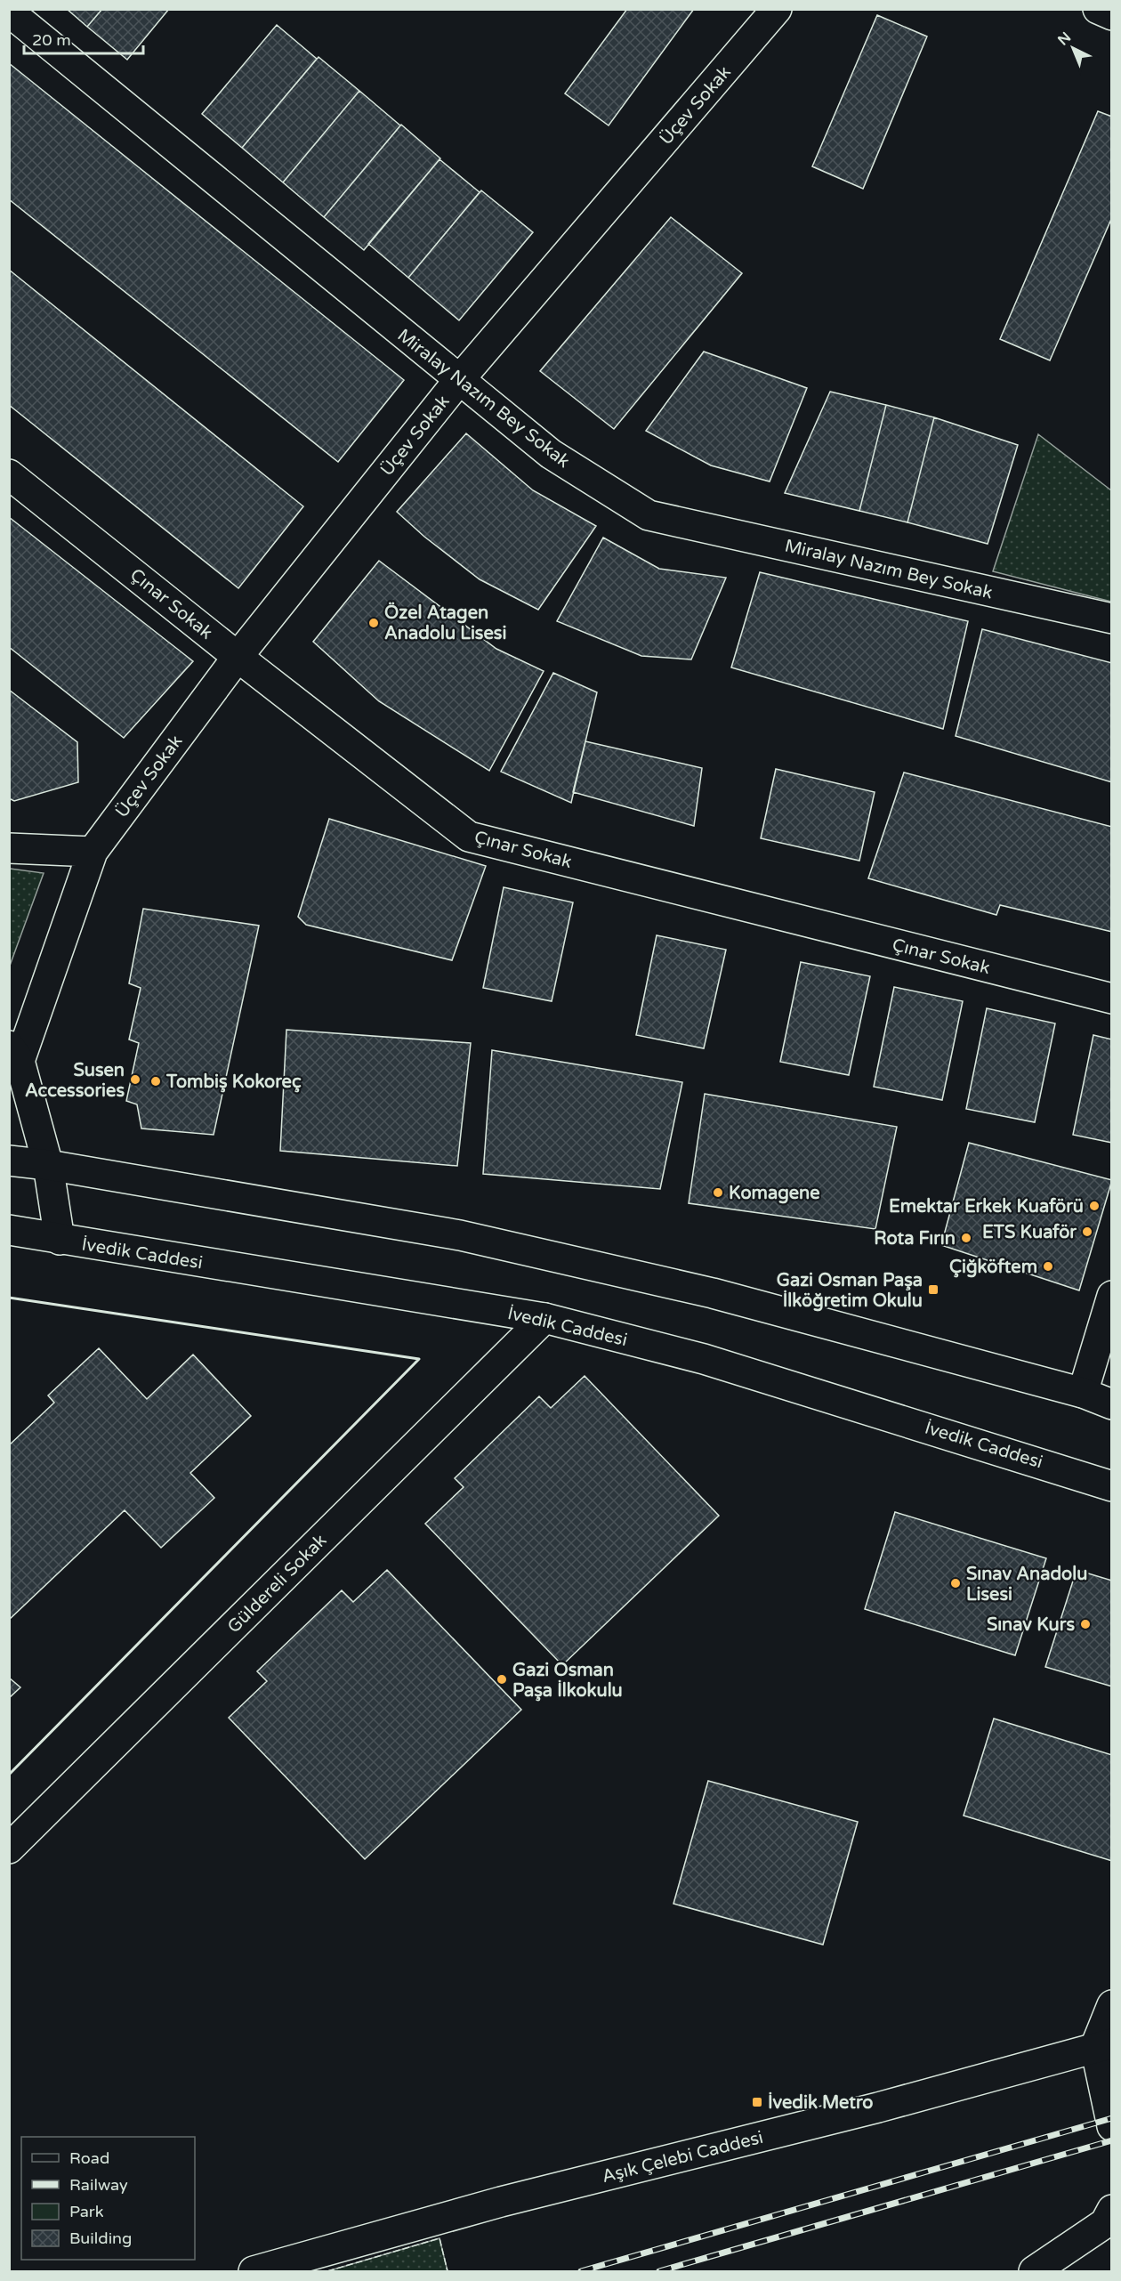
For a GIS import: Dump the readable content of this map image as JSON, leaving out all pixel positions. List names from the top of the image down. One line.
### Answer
{"streets":{"street":["Üçev Sokak","Miralay Nazım Bey Sokak","Çınar Sokak","İvedik Caddesi","Güldereli Sokak","Aşık Çelebi Caddesi"]},"crossings":[["Üçev Sokak","Miralay Nazım Bey Sokak"],["Üçev Sokak","Çınar Sokak"],["İvedik Caddesi","Güldereli Sokak"]],"places":{"other":["Özel Atagen Anadolu Lisesi","Susen Accessories","Tombiş Kokoreç","Komagene","Emektar Erkek Kuaförü","ETS Kuaför","Rota Fırın","Çiğköftem","Sınav Anadolu Lisesi","Sınav Kurs","Gazi Osman Paşa İlkokulu"],"transit":["Gazi Osman Paşa İlköğretim Okulu","İvedik Metro"]},"legend":["Road","Railway","Park","Building"],"scale_bar":"20 m","north":"top left"}
